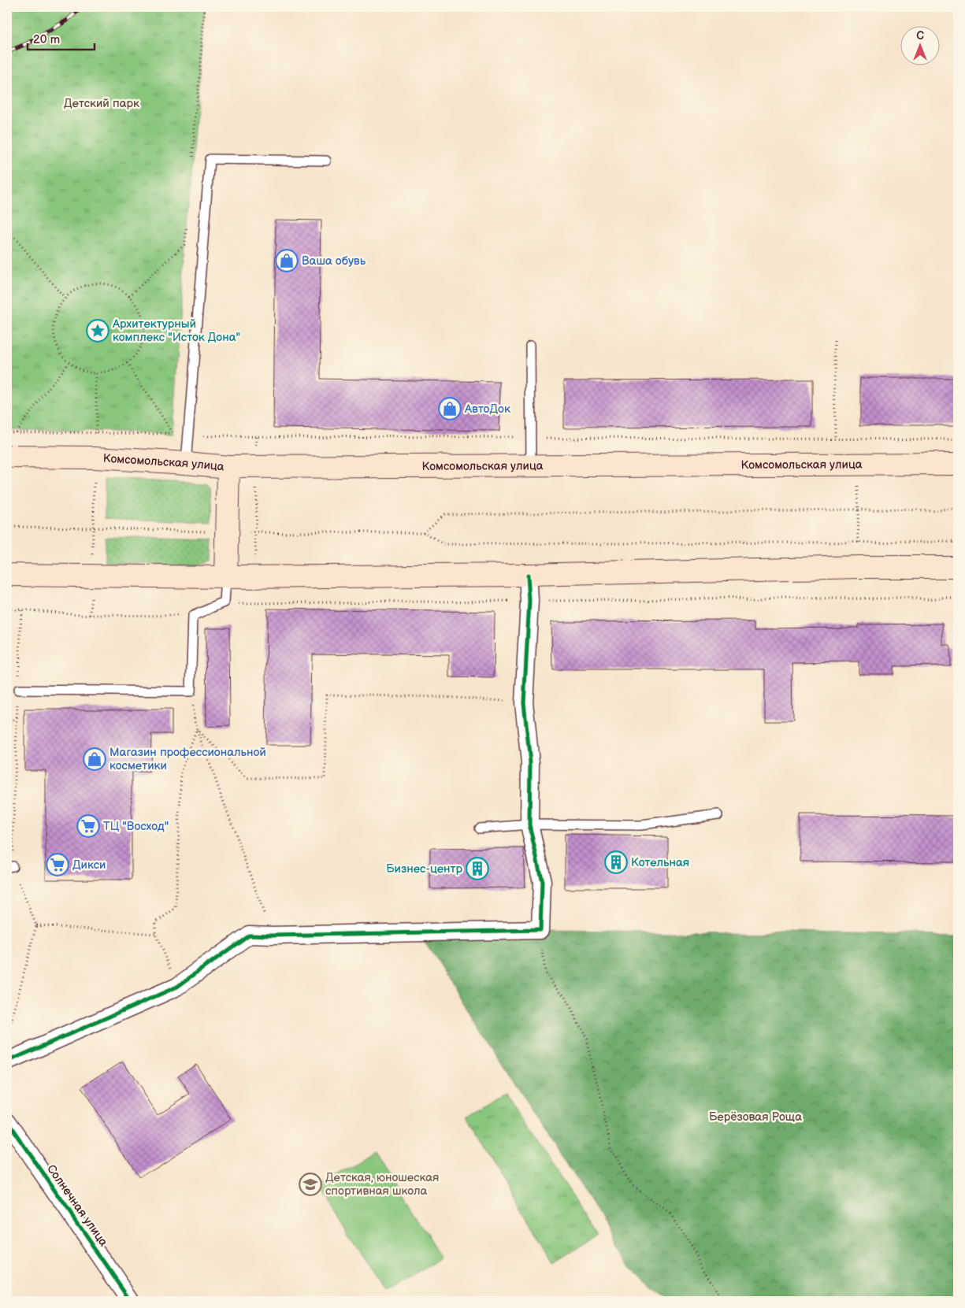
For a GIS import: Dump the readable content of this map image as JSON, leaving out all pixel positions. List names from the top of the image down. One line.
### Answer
{"streets":{"main road":["Комсомольская улица"],"street":["Солнечная улица"]},"parks":["Детский парк","Берёзовая Роща"],"places":{"shop":["Ваша обувь","АвтоДок","Магазин профессиональной косметики"],"place":["Архитектурный комплекс \"Исток Дона\""],"supermarket":["ТЦ \"Восход\"","Дикси"],"building":["Котельная","Бизнес-центр"],"school or university":["Детская, юношеская спортивная школа"]},"scale_bar":"20 m","north":"top"}
